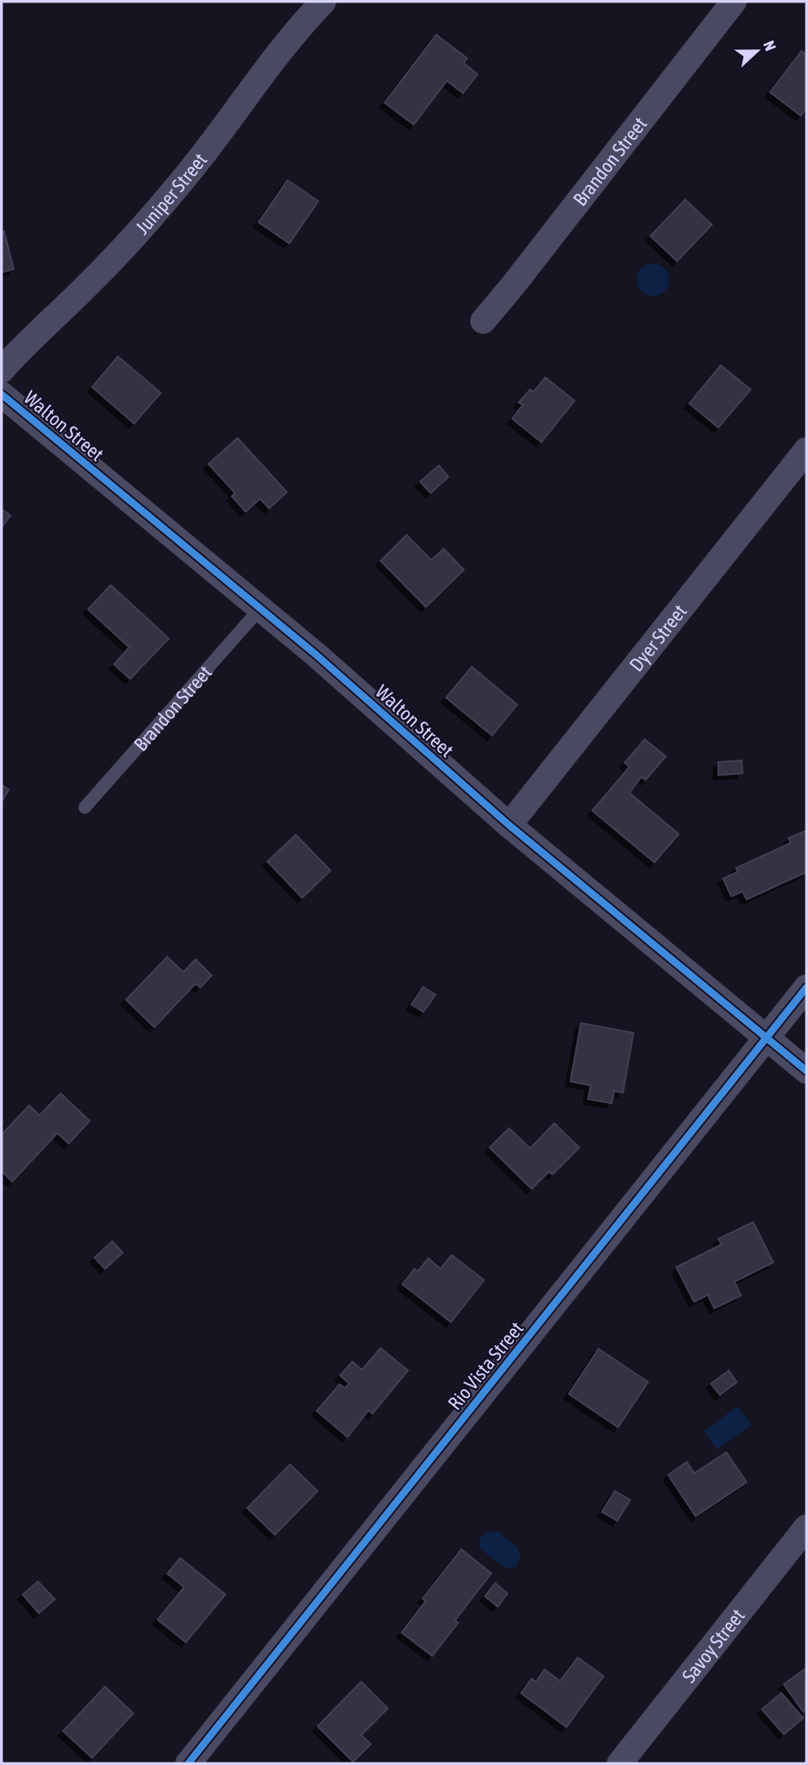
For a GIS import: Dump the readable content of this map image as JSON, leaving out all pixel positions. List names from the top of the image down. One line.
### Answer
{"streets":{"street":["Brandon Street","Juniper Street","Walton Street","Dyer Street","Rio Vista Street","Savoy Street"]},"crossings":[["Brandon Street","Walton Street"],["Walton Street","Dyer Street"],["Walton Street","Rio Vista Street"]],"north":"right"}
